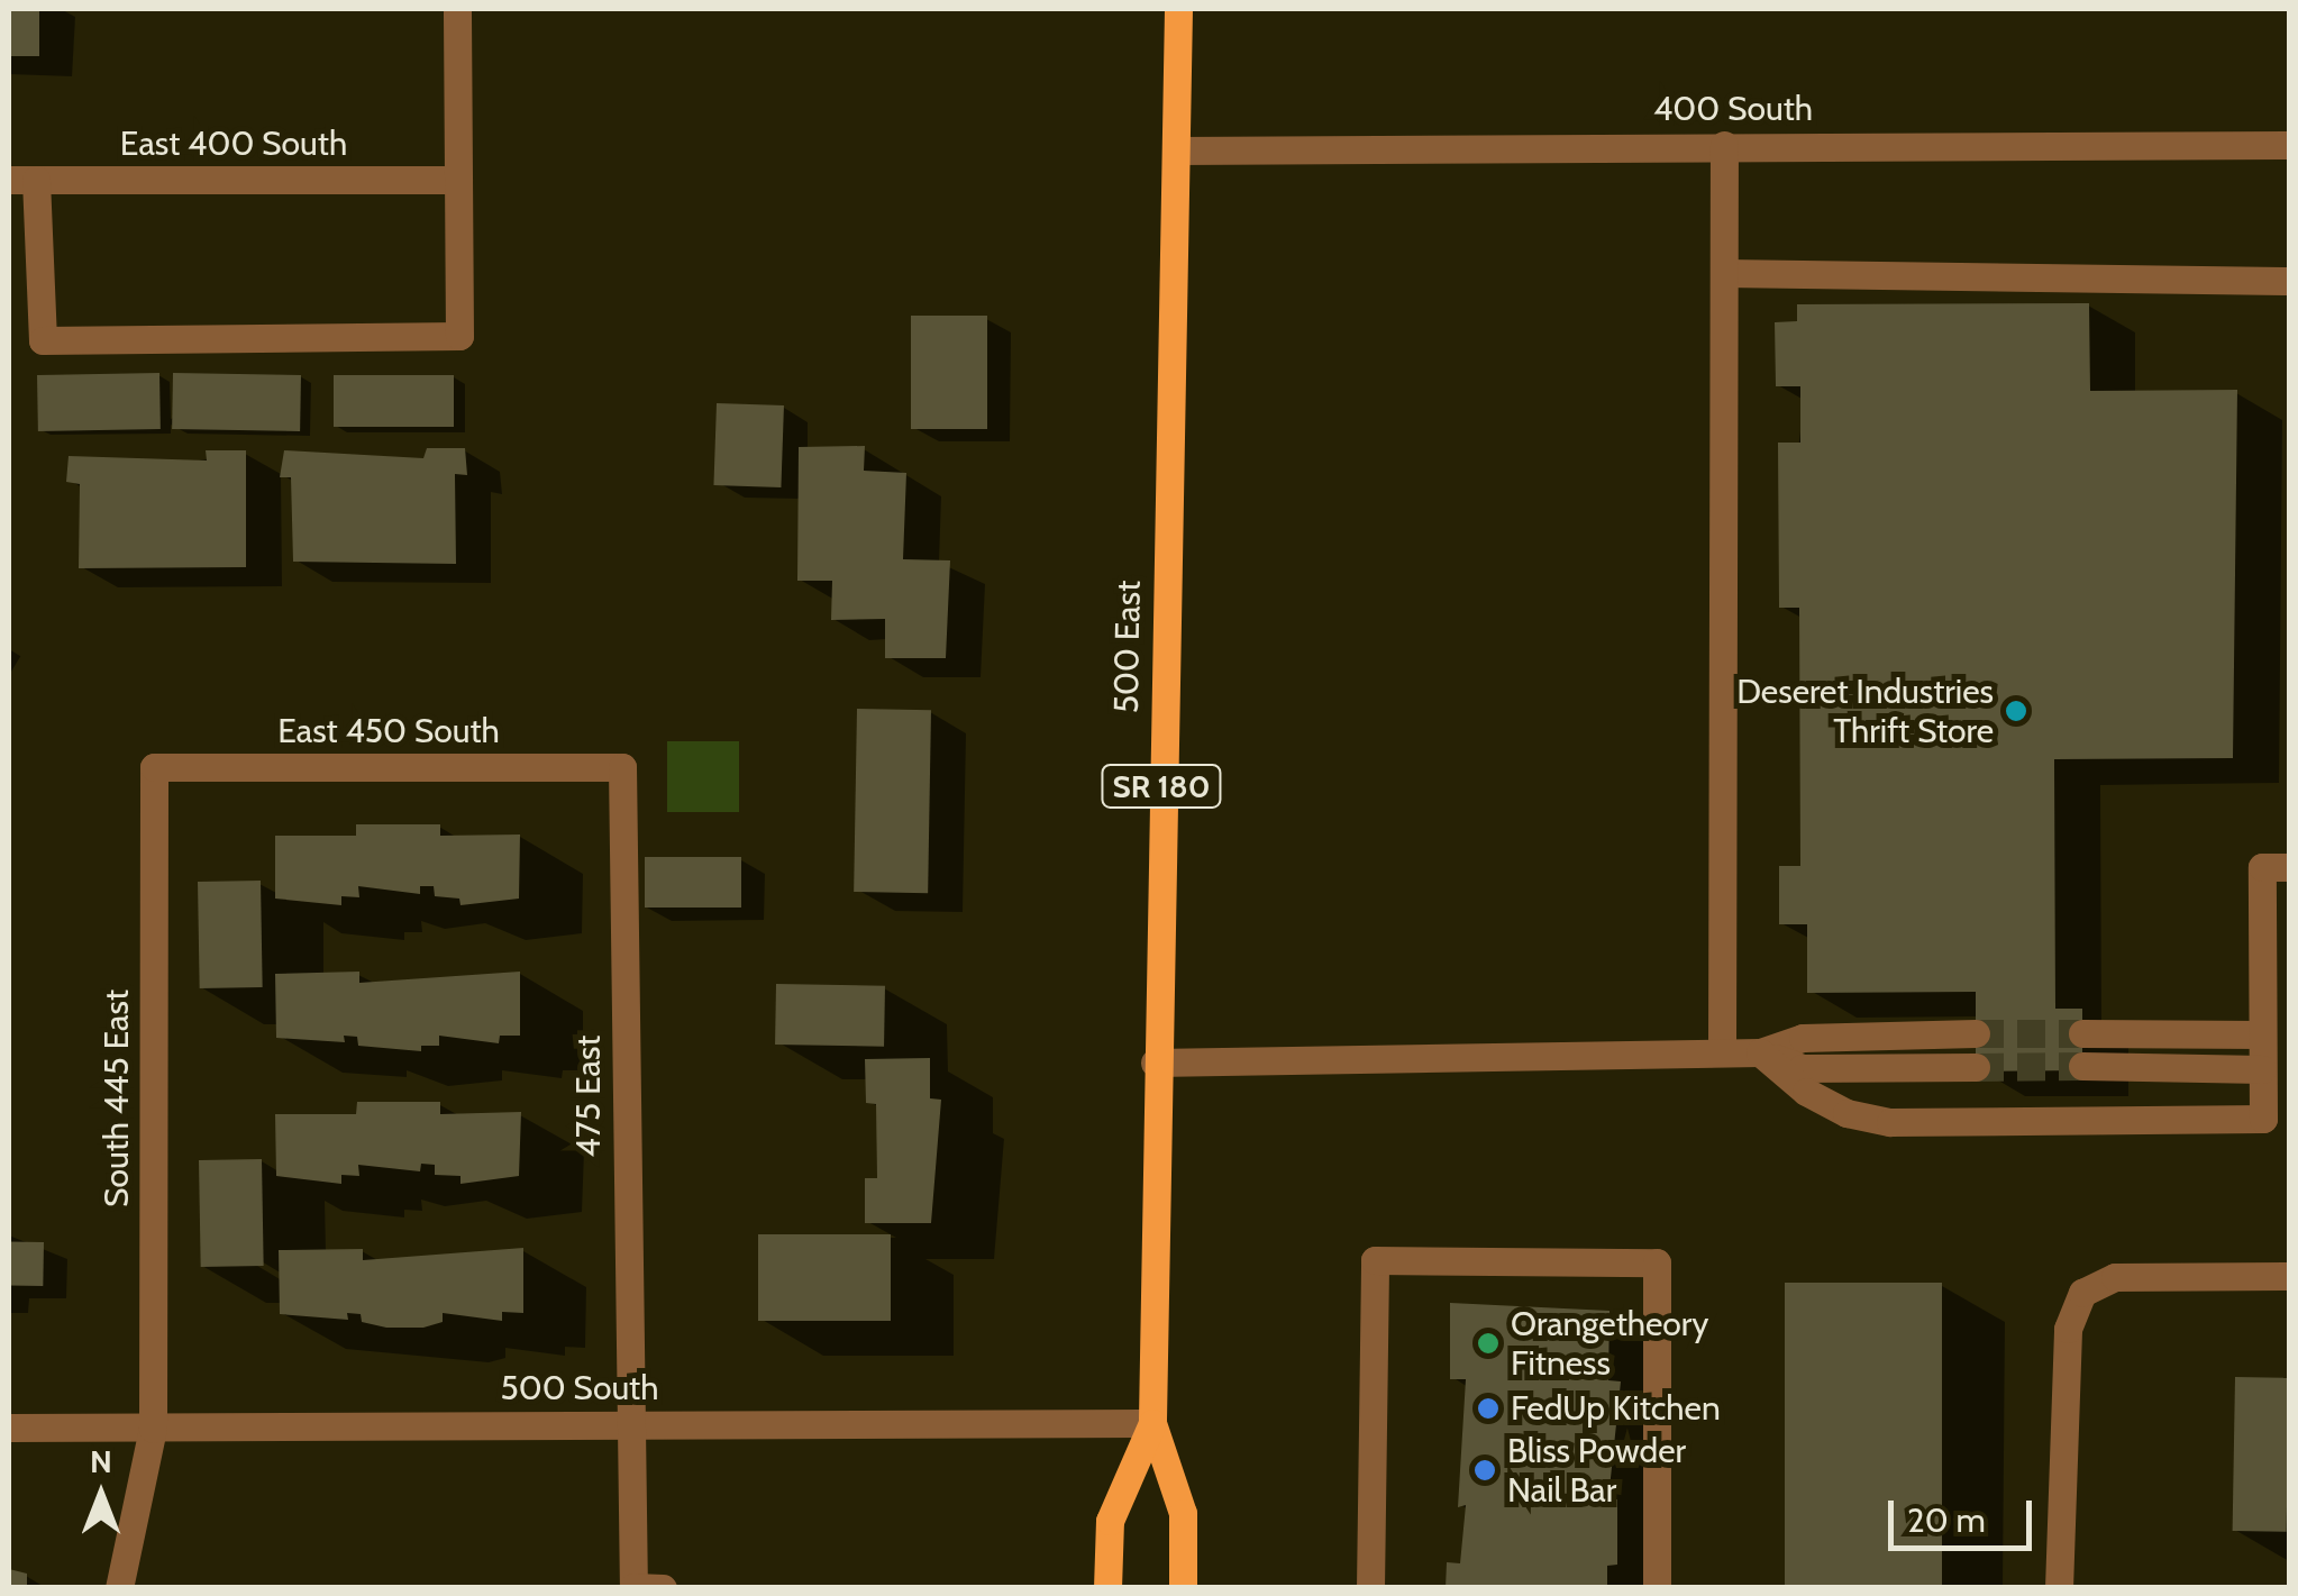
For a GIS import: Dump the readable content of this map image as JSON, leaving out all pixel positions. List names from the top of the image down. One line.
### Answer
{"streets":{"main road":["500 East","SR 180"],"street":["400 South","East 400 South","East 450 South","475 East","South 445 East","500 South"]},"crossings":[["400 South","500 East"],["500 East","500 South"],["East 450 South","475 East"],["East 450 South","South 445 East"],["475 East","500 South"],["South 445 East","500 South"]],"places":["Deseret Industries Thrift Store","Orangetheory Fitness","FedUp Kitchen","Bliss Powder Nail Bar"],"scale_bar":"20 m","north":"top"}
